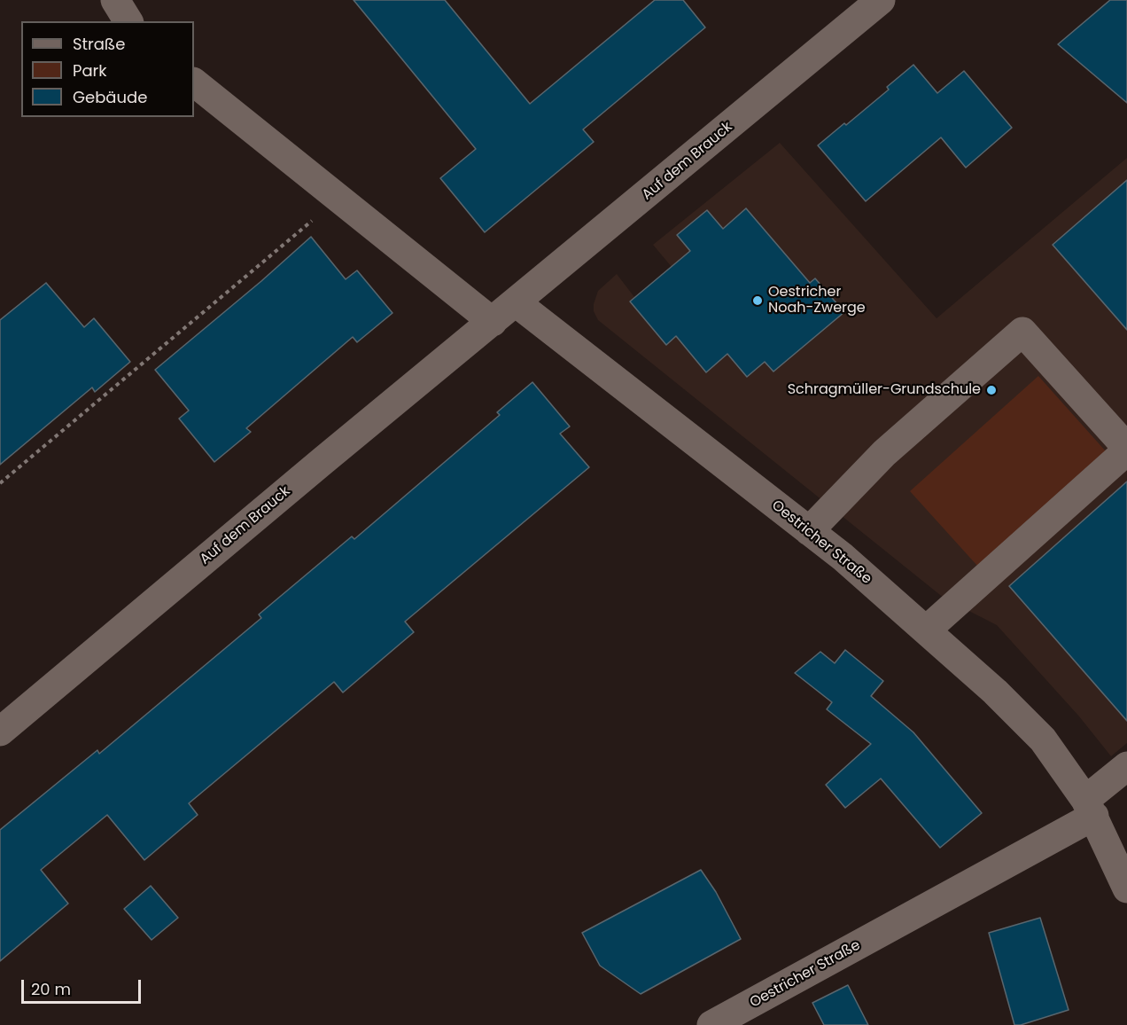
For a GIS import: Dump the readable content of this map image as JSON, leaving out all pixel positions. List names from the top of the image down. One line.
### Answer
{"streets":{"street":["Auf dem Brauck","Oestricher Straße"]},"crossings":[["Auf dem Brauck","Oestricher Straße"]],"places":["Oestricher Noah-Zwerge","Schragmüller-Grundschule"],"legend":["Straße","Park","Gebäude"],"scale_bar":"20 m"}
